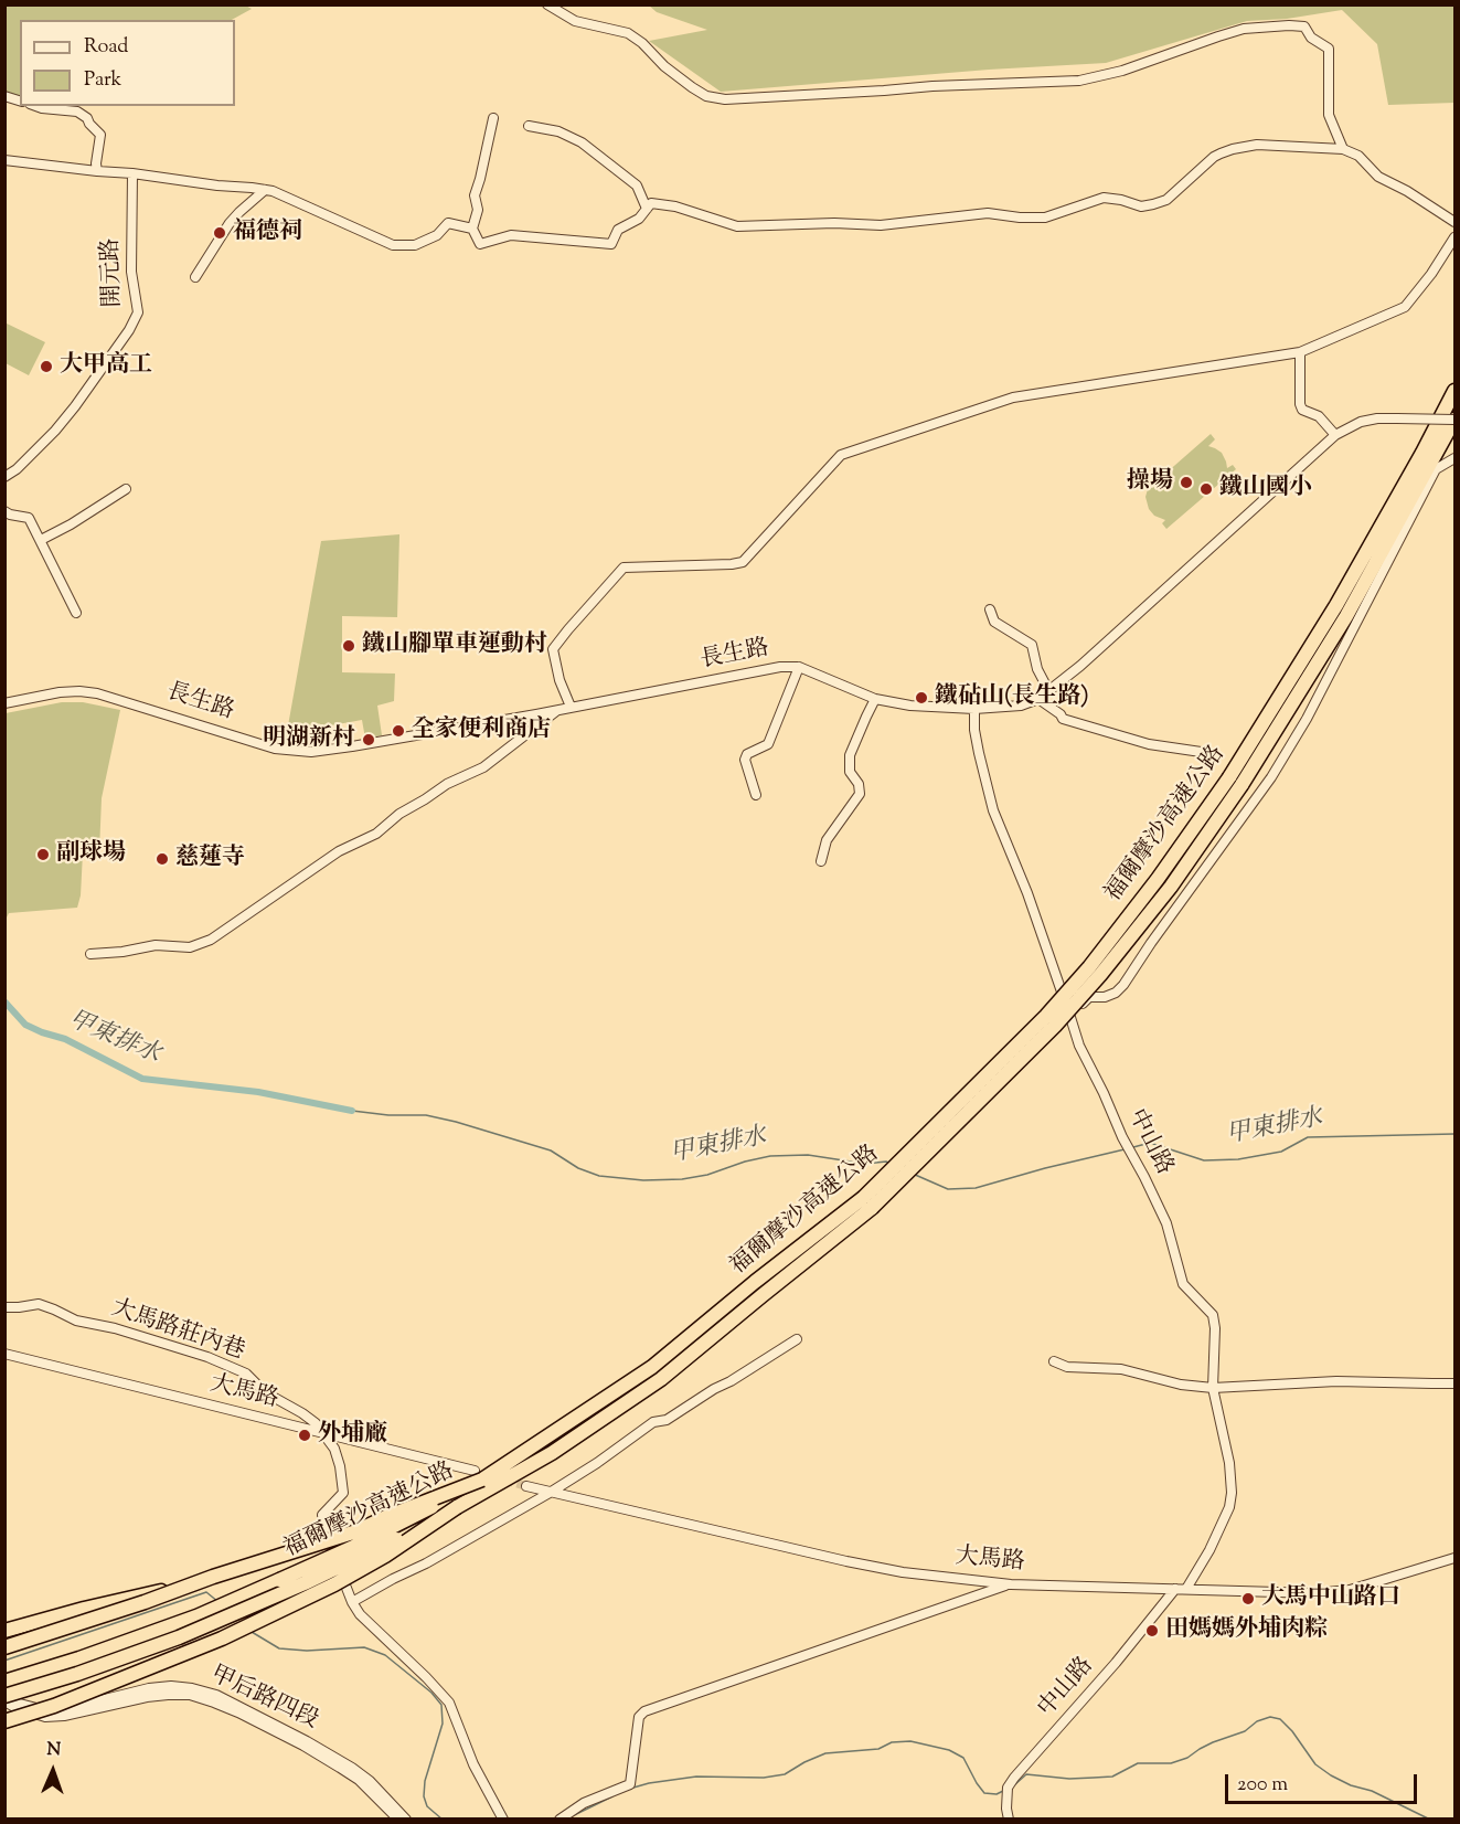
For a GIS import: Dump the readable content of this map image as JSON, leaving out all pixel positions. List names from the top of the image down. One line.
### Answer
{"streets":{"highway":["福爾摩沙高速公路"],"street":["開元路","長生路","中山路","大馬路莊內巷","大馬路","甲后路四段"]},"crossings":[["長生路","福爾摩沙高速公路"],["長生路","中山路"],["福爾摩沙高速公路","大馬路"],["福爾摩沙高速公路","甲后路四段"],["中山路","大馬路"],["大馬路莊內巷","大馬路"]],"water":["甲東排水"],"places":["福德祠","大甲高工","操場","鐵山國小","鐵山腳單車運動村","鐵砧山(長生路)","全家便利商店","明湖新村","副球場","慈蓮寺","外埔廠","大馬中山路口","田媽媽外埔肉粽"],"legend":["Road","Park"],"scale_bar":"200 m","north":"top"}
